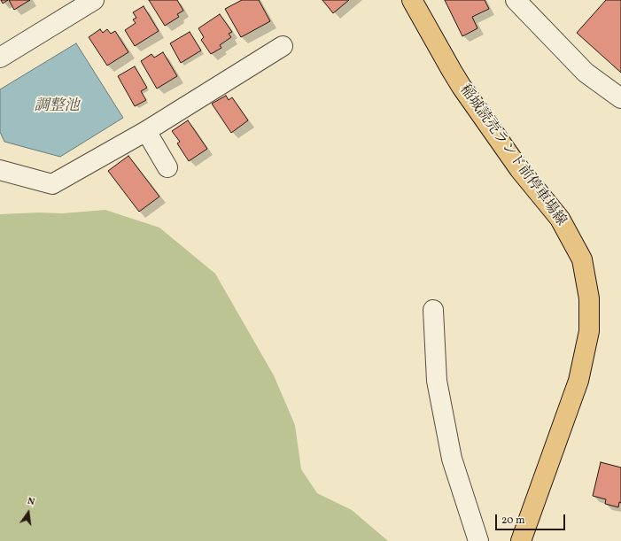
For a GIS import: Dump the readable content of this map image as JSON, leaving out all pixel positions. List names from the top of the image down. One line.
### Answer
{"streets":{"main road":["稲城読売ランド前停車場線"]},"water":["調整池"],"scale_bar":"20 m","north":"top"}
